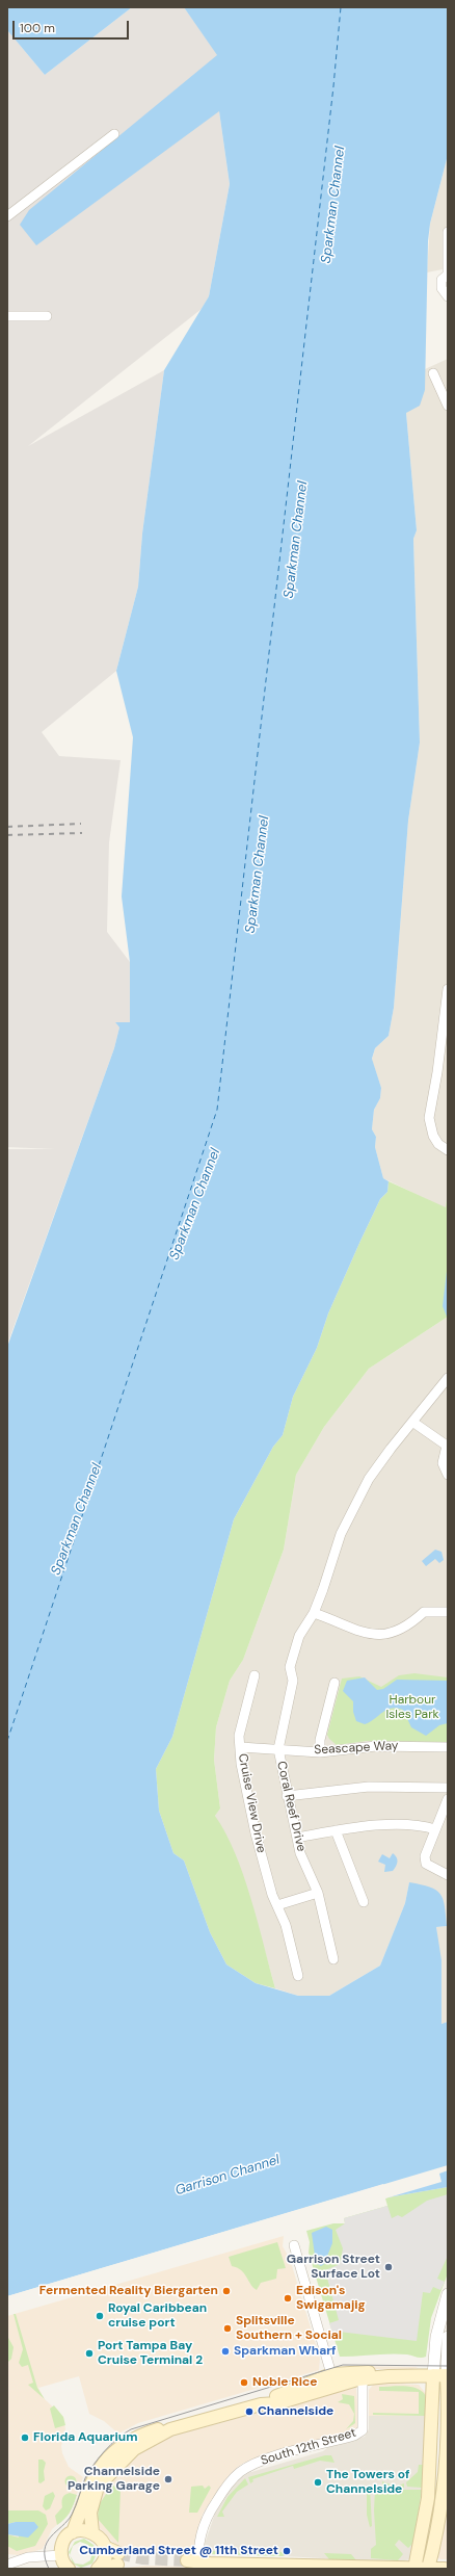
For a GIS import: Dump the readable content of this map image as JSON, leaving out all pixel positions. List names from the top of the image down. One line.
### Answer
{"streets":{"street":["Seascape Way","Cruise View Drive","Coral Reef Drive","South 12th Street"]},"crossings":[["Seascape Way","Cruise View Drive"],["Seascape Way","Coral Reef Drive"]],"water":["Sparkman Channel","Garrison Channel"],"parks":["Harbour Isles Park"],"places":["Garrison Street Surface Lot","Fermented Reality Biergarten","Edison's Swigamajig","Royal Caribbean cruise port","Splitsville Southern + Social","Sparkman Wharf","Port Tampa Bay Cruise Terminal 2","Noble Rice","Channelside","Florida Aquarium","Channelside Parking Garage","The Towers of Channelside","Cumberland Street @ 11th Street"],"scale_bar":"100 m"}
